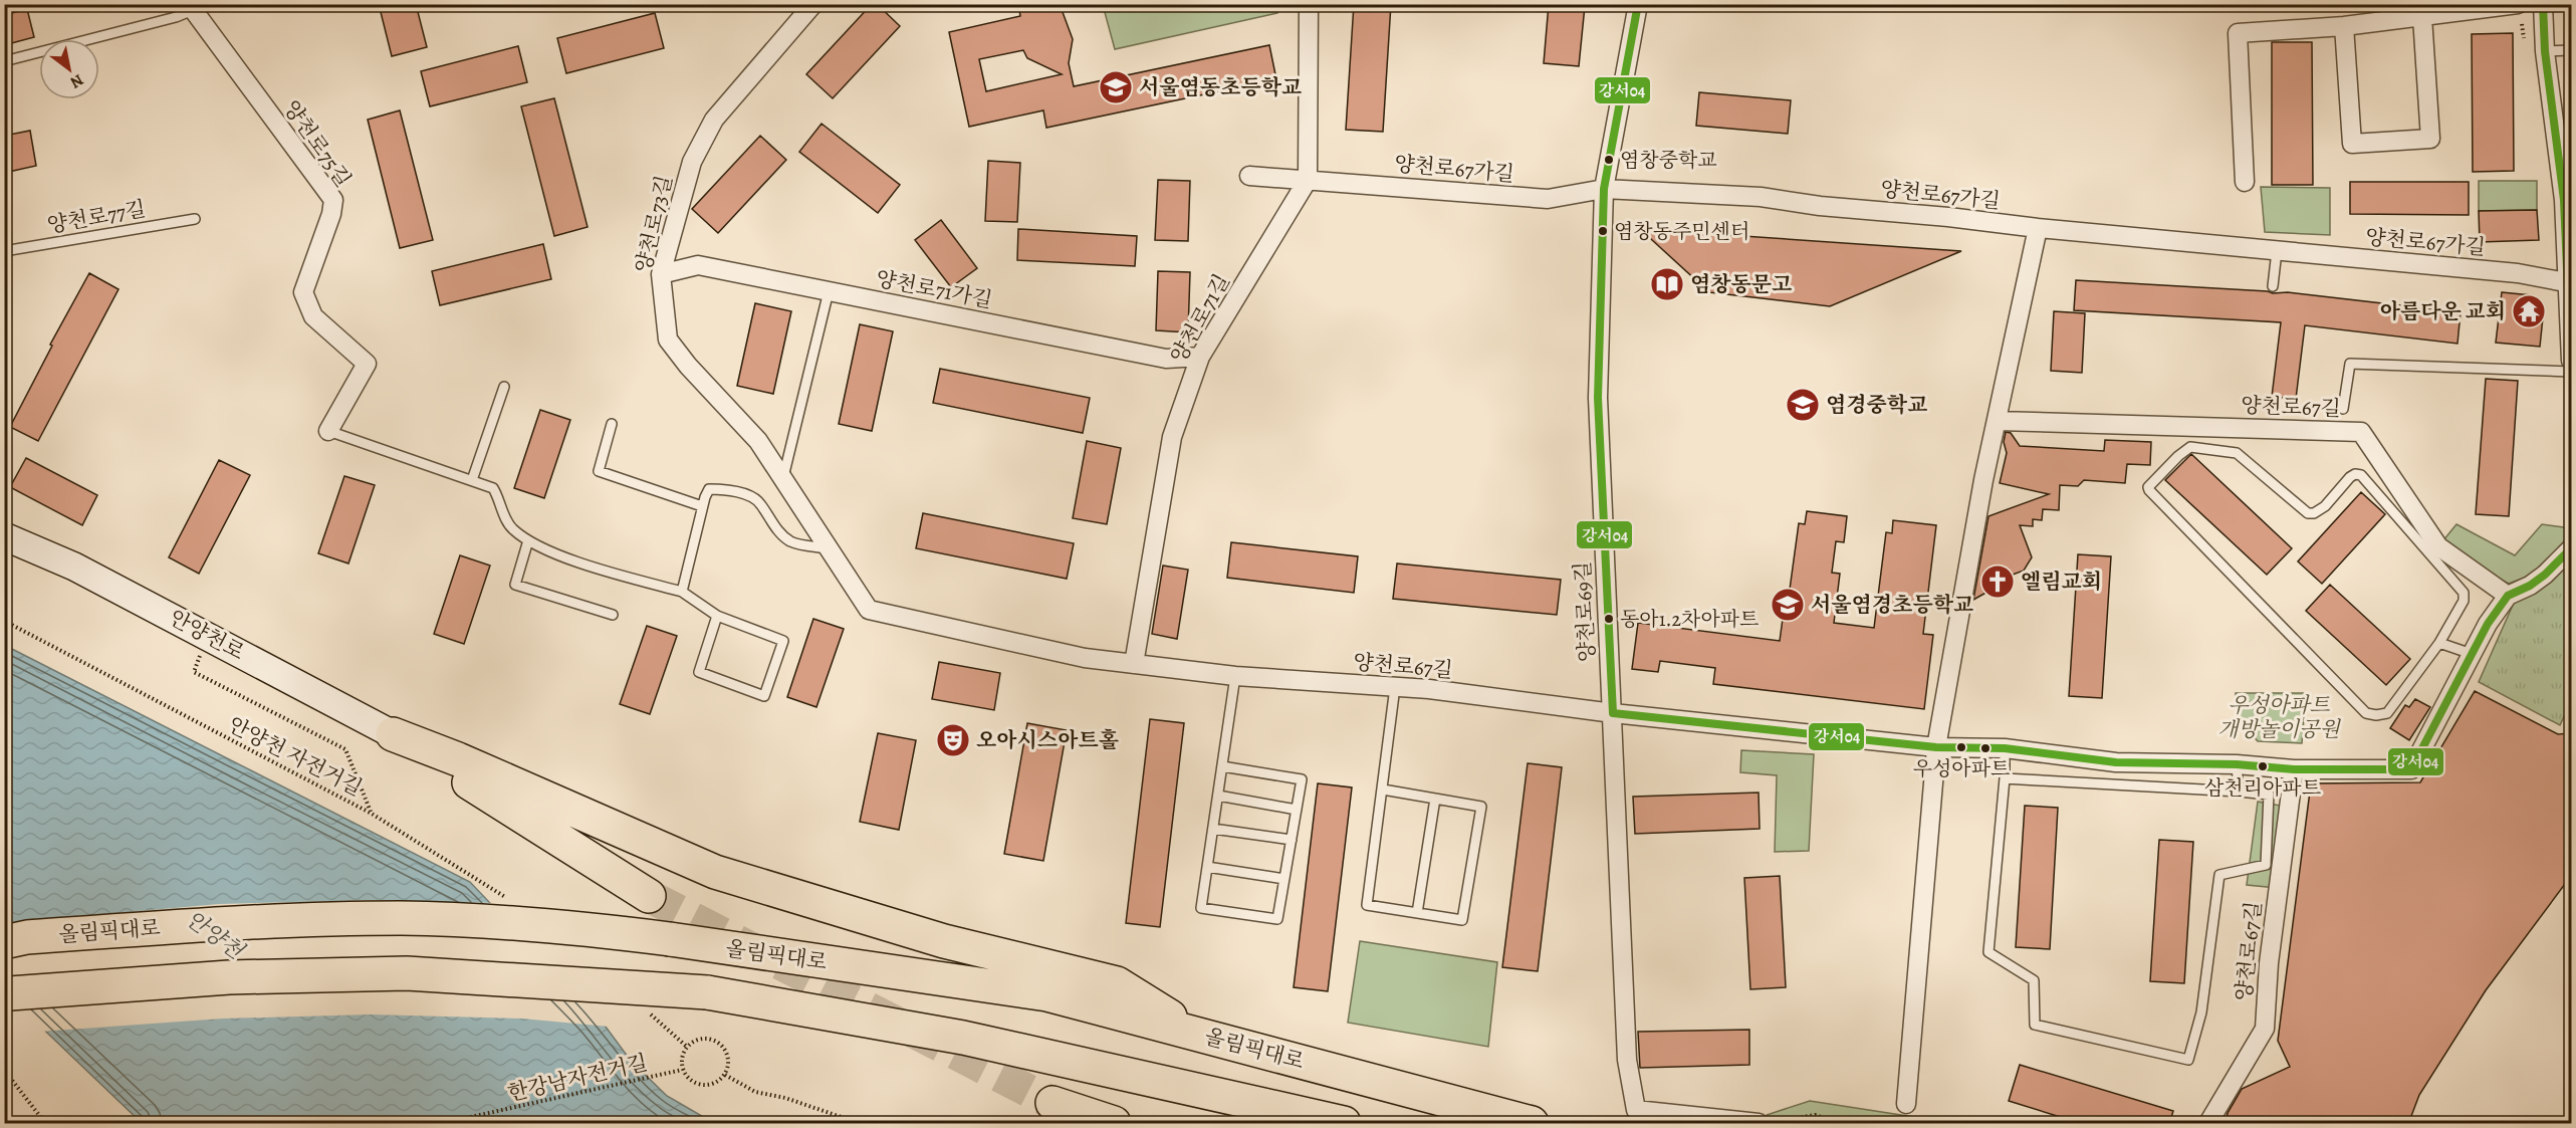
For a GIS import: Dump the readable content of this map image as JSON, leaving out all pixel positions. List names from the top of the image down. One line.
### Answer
{"streets":{"highway":["올림픽대로"],"main road":["안양천로"],"street":["양천로75길","양천로67가길","양천로73길","양천로71가길","양천로71길","양천로67길","양천로69길"],"lane":["양천로77길"],"path":["안양천 자전거길","한강남자전거길"]},"crossings":[["양천로67가길","양천로71길"],["양천로67가길","양천로69길"],["양천로73길","양천로71가길"],["양천로73길","양천로67길"],["양천로71가길","양천로71길"],["양천로71길","양천로67길"],["양천로67길","양천로69길"]],"water":["안양천"],"parks":["우성아파트 개방놀이공원"],"places":{"school or university":["서울염동초등학교","염경중학교","서울염경초등학교"],"other":["염창중학교","염창동주민센터","동아1.2차아파트","우성아파트","삼천리아파트"],"library":["염창동문고"],"temple":["아름다운 교회"],"church":["엘림교회"],"theatre":["오아시스아트홀"]},"lines":["transit line 강서04"],"north":"bottom right"}
